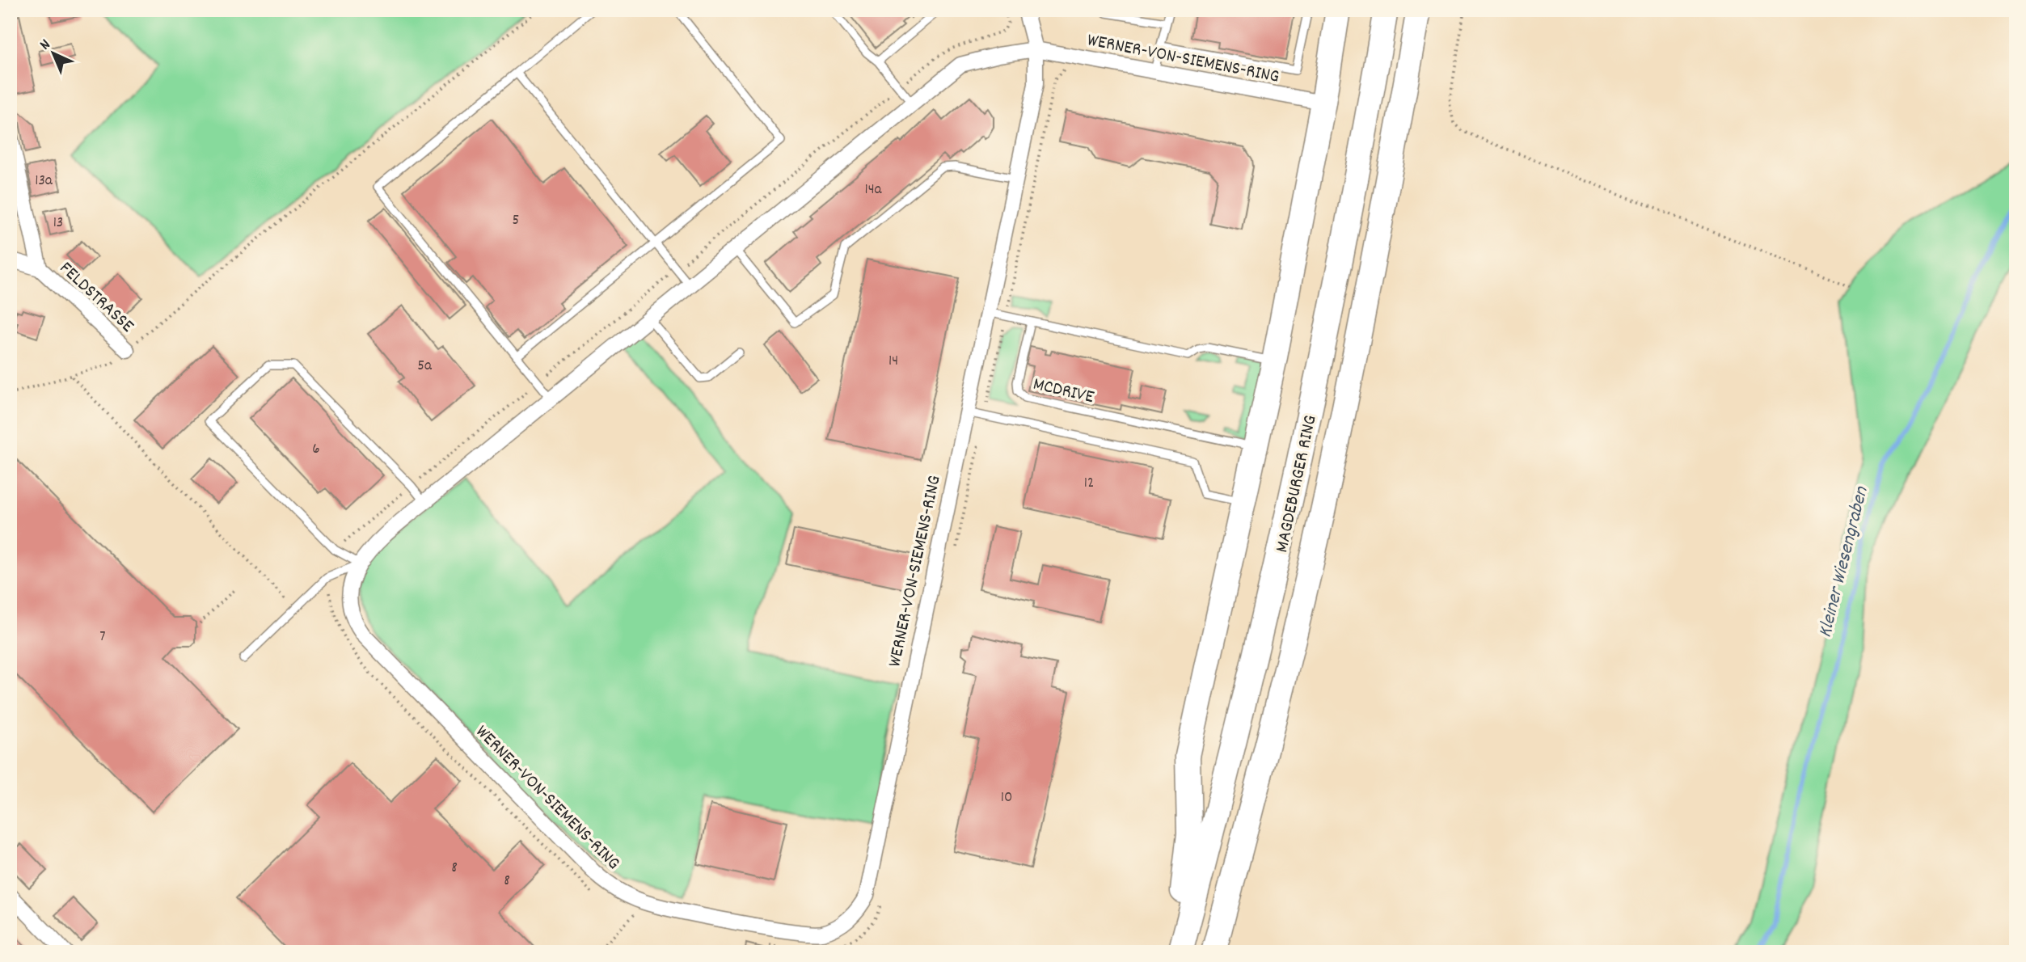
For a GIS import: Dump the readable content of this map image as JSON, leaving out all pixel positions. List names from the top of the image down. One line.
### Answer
{"streets":{"highway":["MAGDEBURGER RING"],"street":["WERNER-VON-SIEMENS-RING","FELDSTRASSE"],"lane":["MCDRIVE"]},"water":["Kleiner Wiesengraben"],"house_numbers":["13a","14a","5","13","14","5a","6","12","7","10","8","8"],"north":"top left"}
